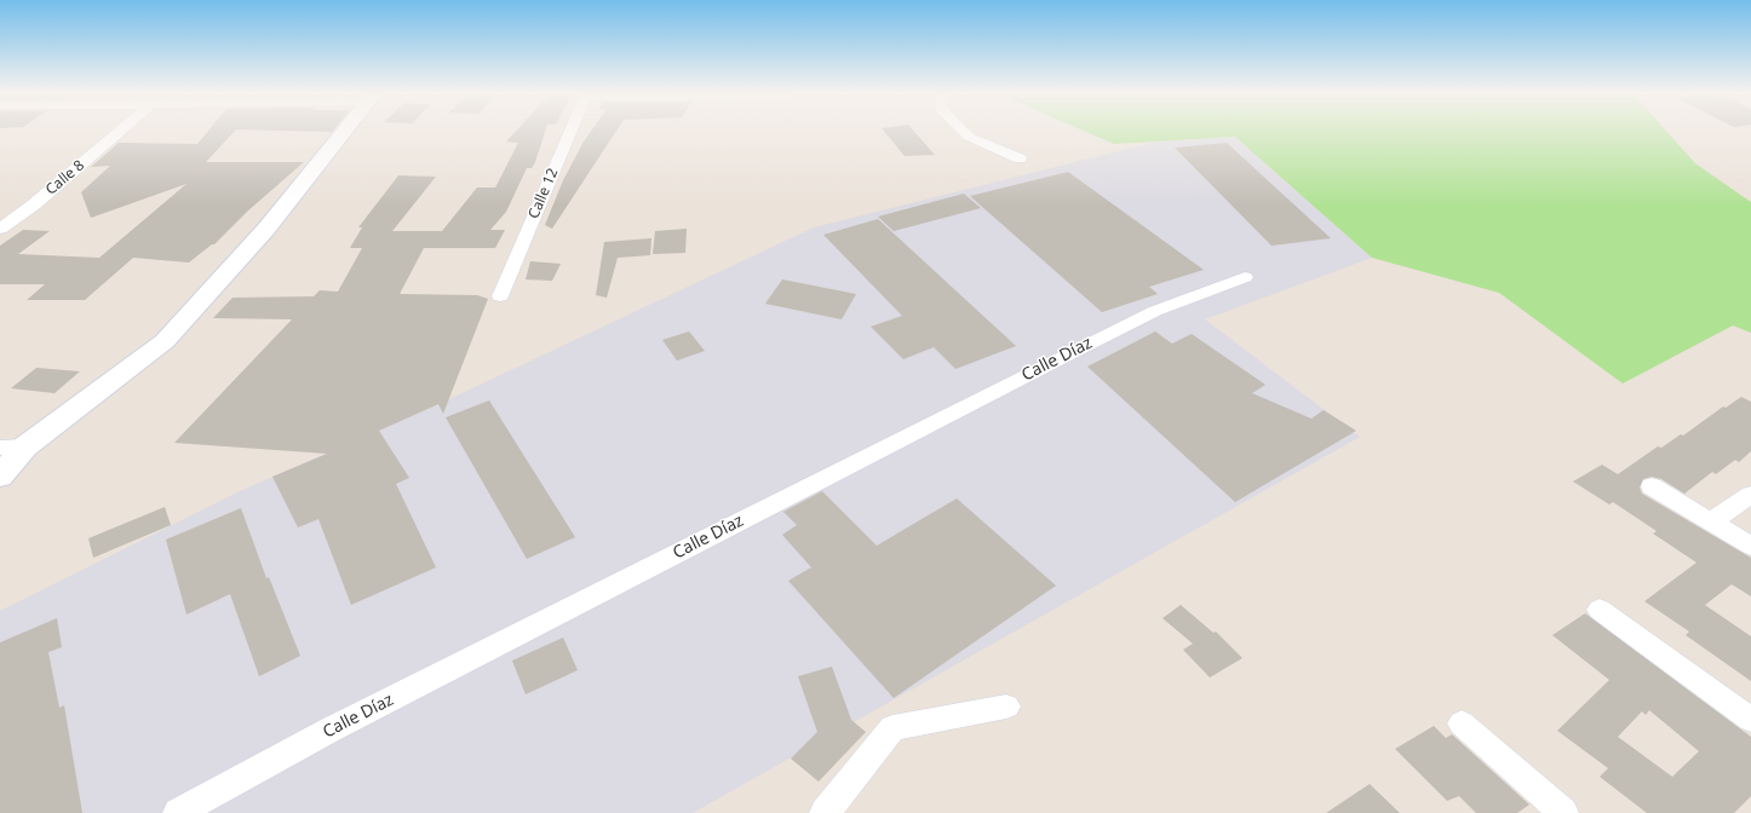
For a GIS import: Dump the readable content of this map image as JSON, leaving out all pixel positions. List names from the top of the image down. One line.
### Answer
{"streets":{"street":["Calle 8","Calle 12","Calle Díaz"]}}
